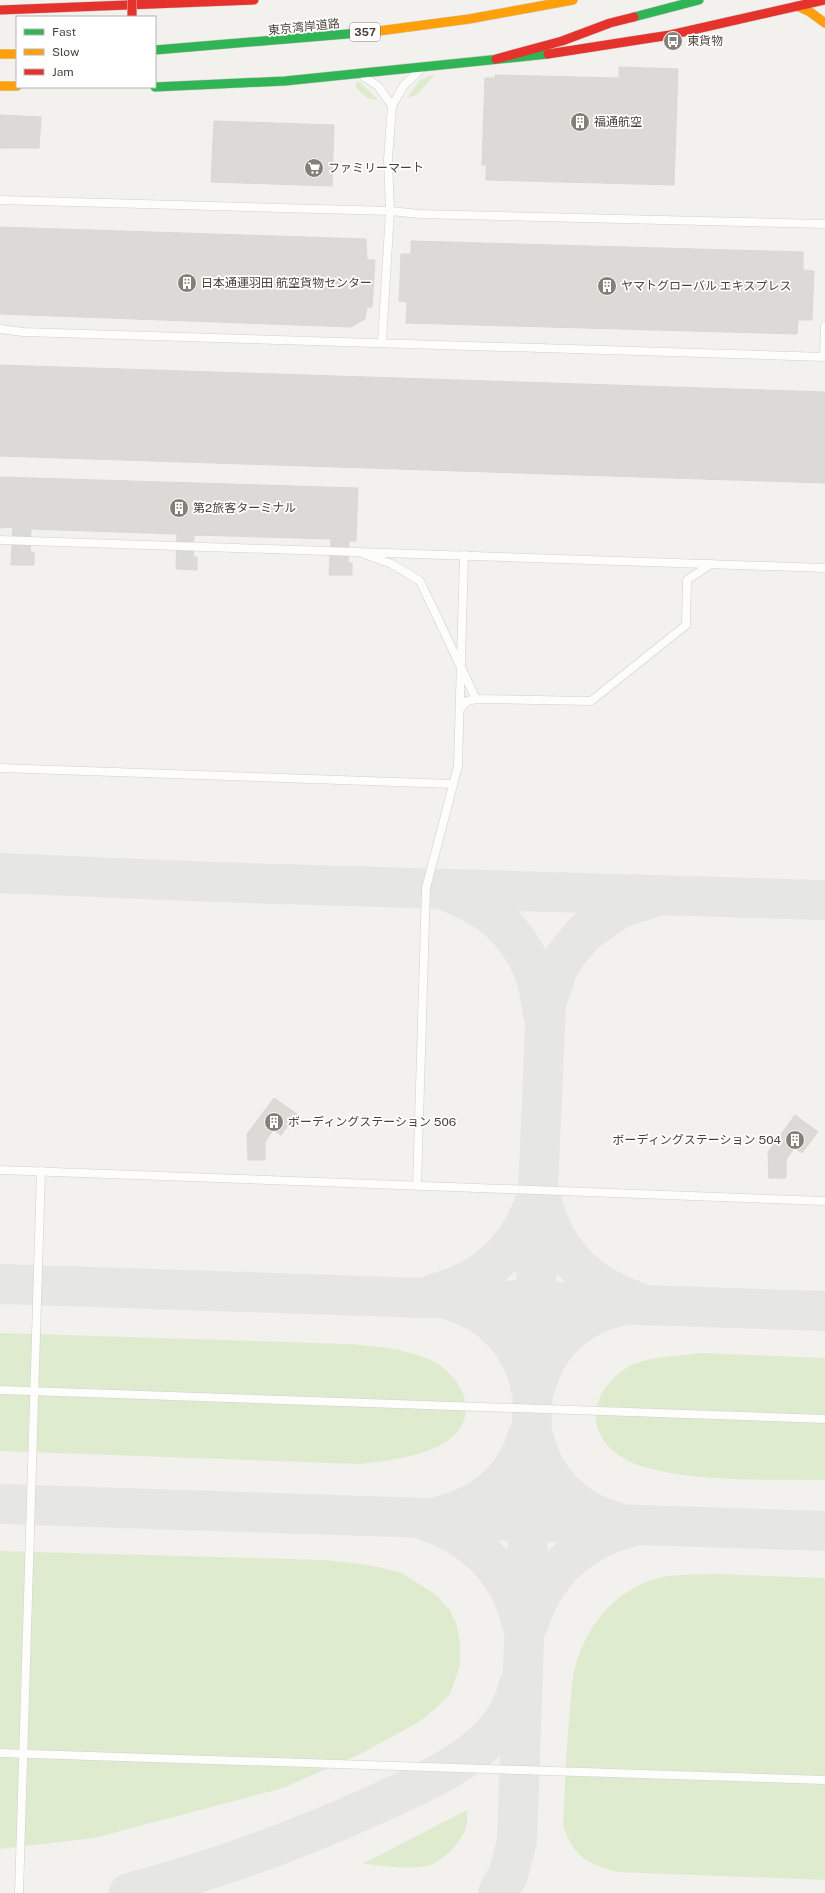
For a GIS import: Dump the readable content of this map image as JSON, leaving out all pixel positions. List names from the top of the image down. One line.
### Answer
{"streets":{"main road":["東京湾岸道路","357"]},"places":{"bus stop":["東貨物"],"building":["福通航空","日本通運羽田 航空貨物センター","ヤマトグローバル エキスプレス","第2旅客ターミナル","ボーディングステーション 506","ボーディングステーション 504"],"supermarket":["ファミリーマート"]},"legend":["Fast","Slow","Jam"]}
